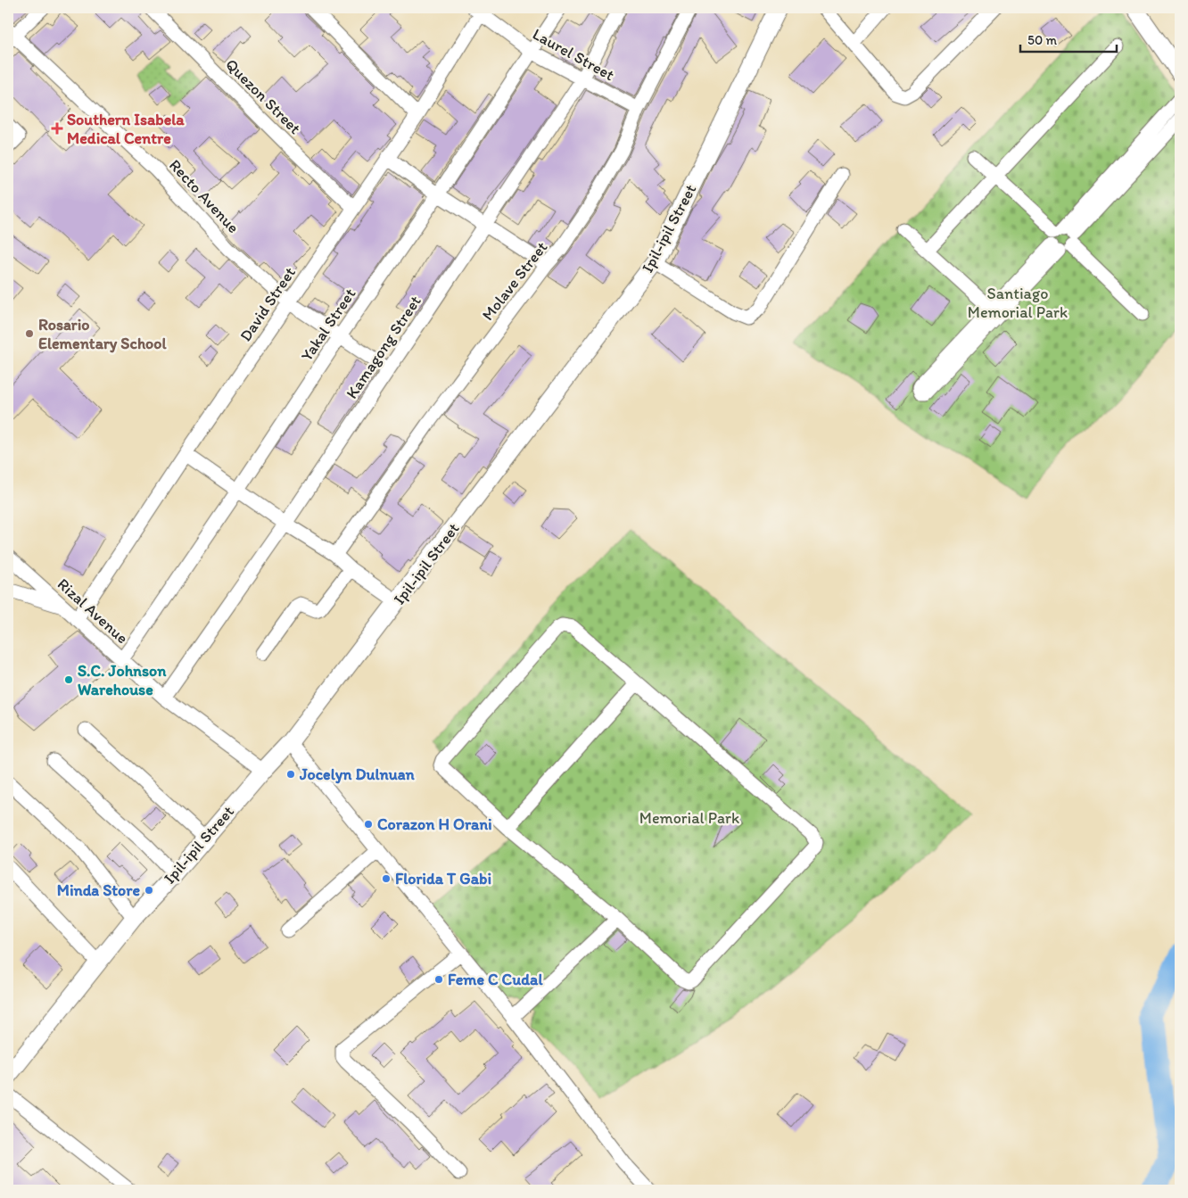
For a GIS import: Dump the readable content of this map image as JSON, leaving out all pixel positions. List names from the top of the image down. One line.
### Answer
{"streets":{"main road":["Ipil-ipil Street"],"street":["Laurel Street","Quezon Street","Recto Avenue","Molave Street","David Street","Yakal Street","Kamagong Street","Rizal Avenue"]},"crossings":[["Laurel Street","Molave Street"],["Laurel Street","David Street"],["Laurel Street","Yakal Street"],["Laurel Street","Kamagong Street"],["Quezon Street","David Street"],["Recto Avenue","David Street"],["Recto Avenue","Yakal Street"],["Recto Avenue","Kamagong Street"],["Ipil-ipil Street","Rizal Avenue"],["David Street","Rizal Avenue"],["Yakal Street","Rizal Avenue"],["Kamagong Street","Rizal Avenue"]],"parks":["Santiago Memorial Park","Memorial Park"],"places":{"health":["Southern Isabela Medical Centre"],"other":["Rosario Elementary School","S.C. Johnson Warehouse","Jocelyn Dulnuan","Corazon H Orani","Florida T Gabi","Minda Store","Feme C Cudal"]},"scale_bar":"50 m"}
